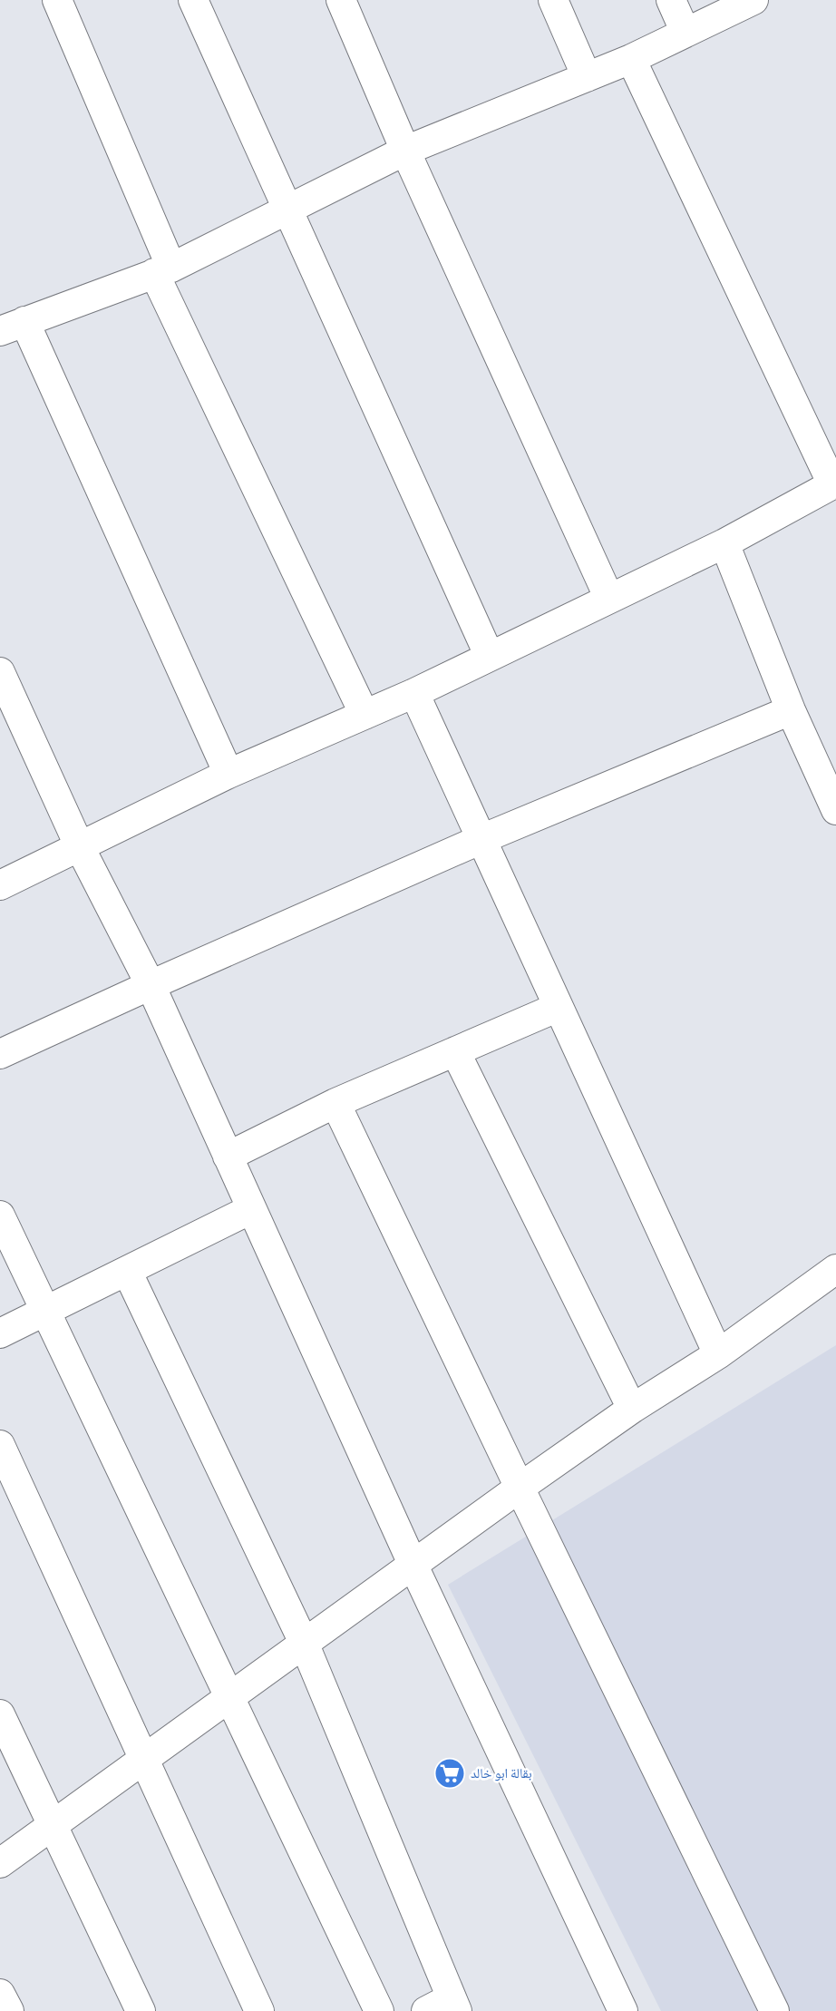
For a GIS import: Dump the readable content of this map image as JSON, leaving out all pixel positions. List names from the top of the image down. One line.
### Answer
{"places":{"supermarket":["بقالة ابو خالد"]}}
